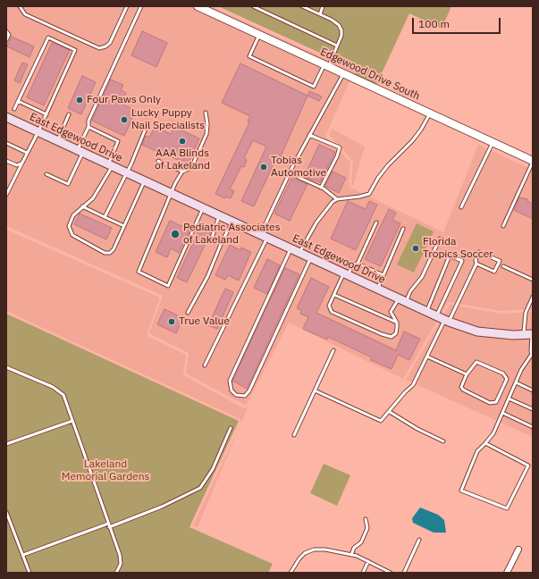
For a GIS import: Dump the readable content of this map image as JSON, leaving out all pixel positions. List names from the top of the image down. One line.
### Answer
{"streets":{"main road":["East Edgewood Drive"],"street":["Edgewood Drive South"]},"parks":["Lakeland Memorial Gardens"],"places":["Four Paws Only","Lucky Puppy Nail Specialists","AAA Blinds of Lakeland","Tobias Automotive","Pediatric Associates of Lakeland","Florida Tropics Soccer","True Value"],"scale_bar":"100 m"}
